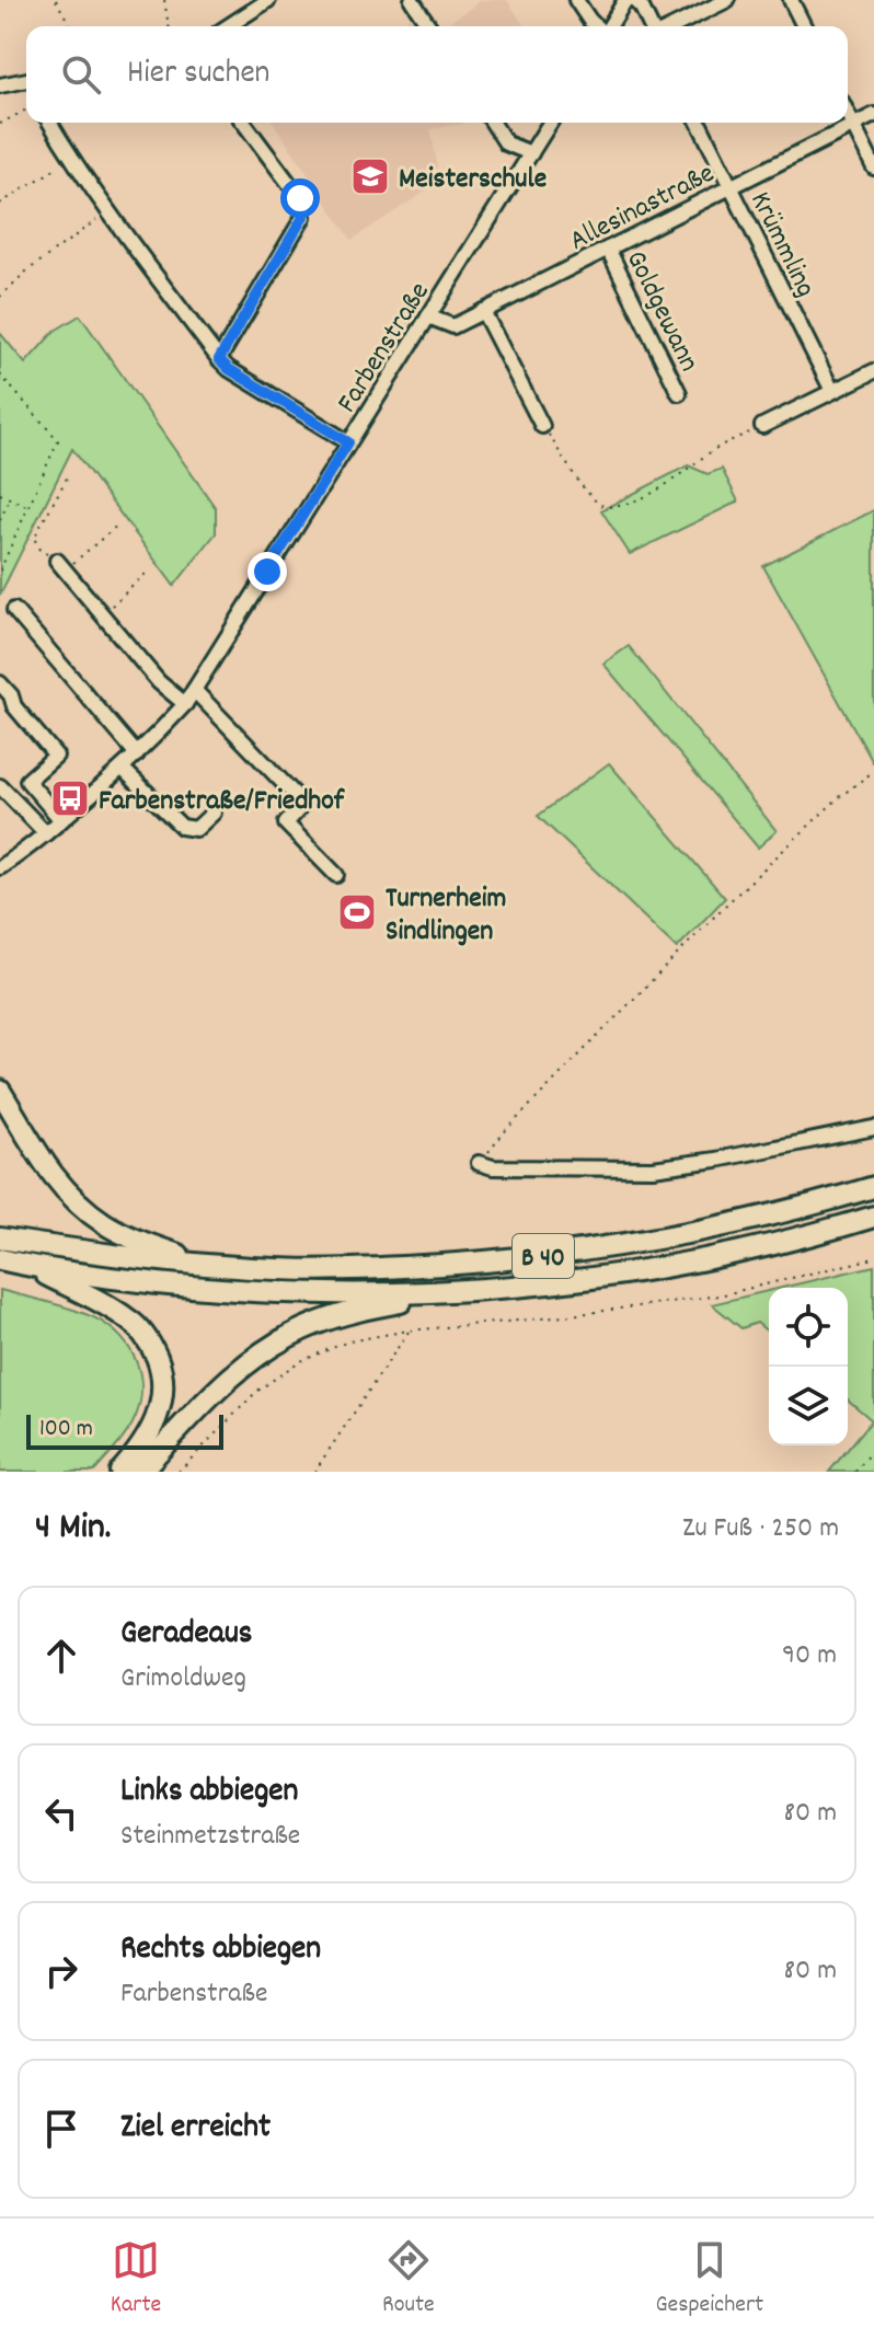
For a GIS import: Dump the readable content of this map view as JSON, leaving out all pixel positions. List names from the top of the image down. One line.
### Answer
{"streets":{"highway":["B 40"],"street":["Allesinastraße","Krümmling","Goldgewann","Farbenstraße"]},"crossings":[["Allesinastraße","Krümmling"],["Allesinastraße","Goldgewann"],["Allesinastraße","Farbenstraße"]],"places":{"school or university":["Meisterschule"],"bus stop":["Farbenstraße/Friedhof"],"sports":["Turnerheim Sindlingen"]},"scale_bar":"100 m","page":{"search":"Hier suchen","scale":"100 m","heading":["4 Min.","Zu Fuß · 250 m"],"list":[["Geradeaus","Grimoldweg","90 m"],["Links abbiegen","Steinmetzstraße","80 m"],["Rechts abbiegen","Farbenstraße","80 m"],"Ziel erreicht"],"nav":["Karte","Route","Gespeichert"]}}
